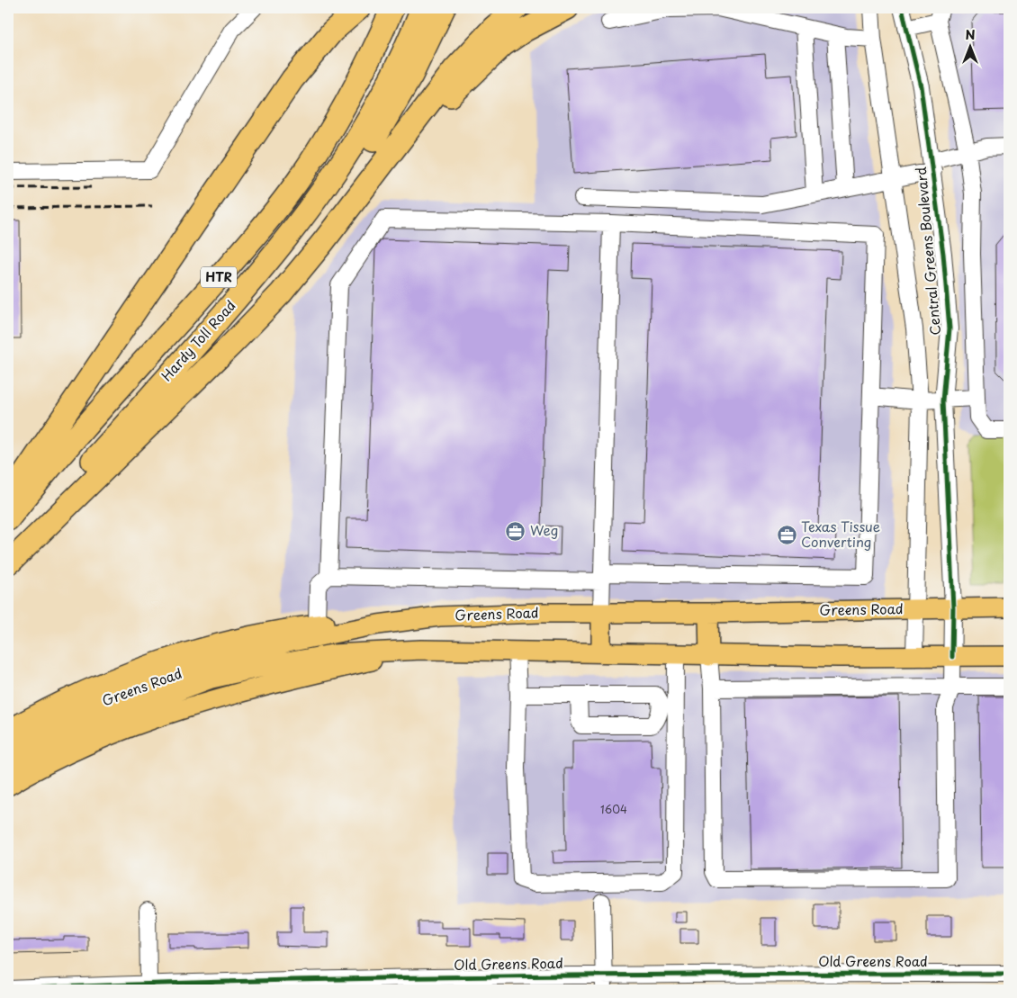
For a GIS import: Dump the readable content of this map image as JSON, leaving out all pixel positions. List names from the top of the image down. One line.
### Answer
{"streets":{"highway":["HTR","Hardy Toll Road"],"main road":["Greens Road"],"street":["Central Greens Boulevard","Old Greens Road"]},"crossings":[["Central Greens Boulevard","Greens Road"]],"places":{"office":["Weg","Texas Tissue Converting"]},"house_numbers":["1604"],"north":"top"}
